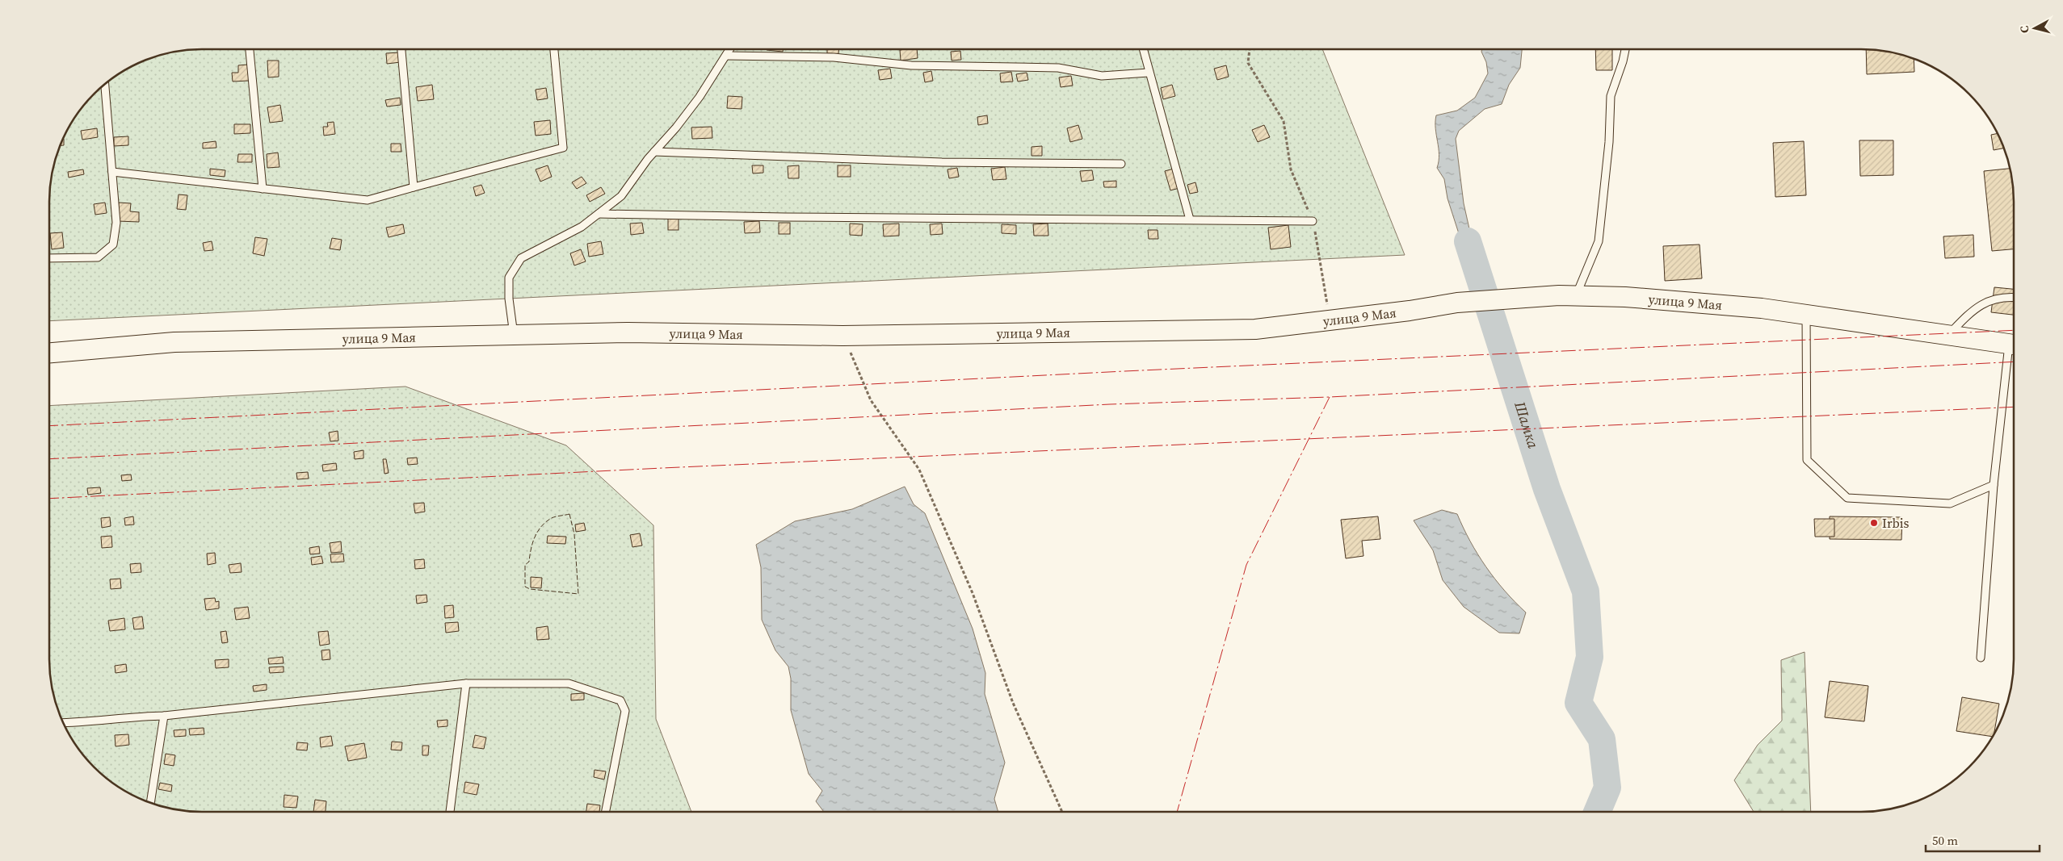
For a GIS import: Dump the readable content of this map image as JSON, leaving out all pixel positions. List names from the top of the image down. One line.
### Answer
{"streets":{"main road":["улица 9 Мая"]},"water":["Шамка"],"places":["Irbis"],"scale_bar":"50 m","north":"left"}
